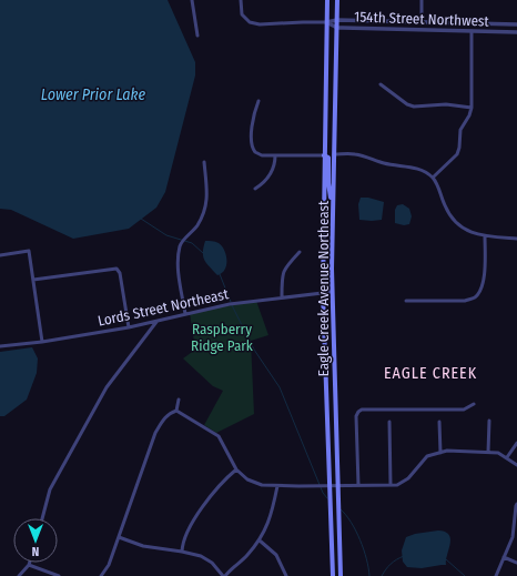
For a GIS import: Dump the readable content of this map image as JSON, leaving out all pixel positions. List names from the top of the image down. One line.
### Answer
{"streets":{"main road":["Eagle Creek Avenue Northeast"],"street":["154th Street Northwest","Lords Street Northeast"]},"crossings":[["154th Street Northwest","Eagle Creek Avenue Northeast"],["Eagle Creek Avenue Northeast","Lords Street Northeast"]],"districts":["EAGLE CREEK"],"water":["Lower Prior Lake"],"parks":["Raspberry Ridge Park"],"north":"bottom"}
